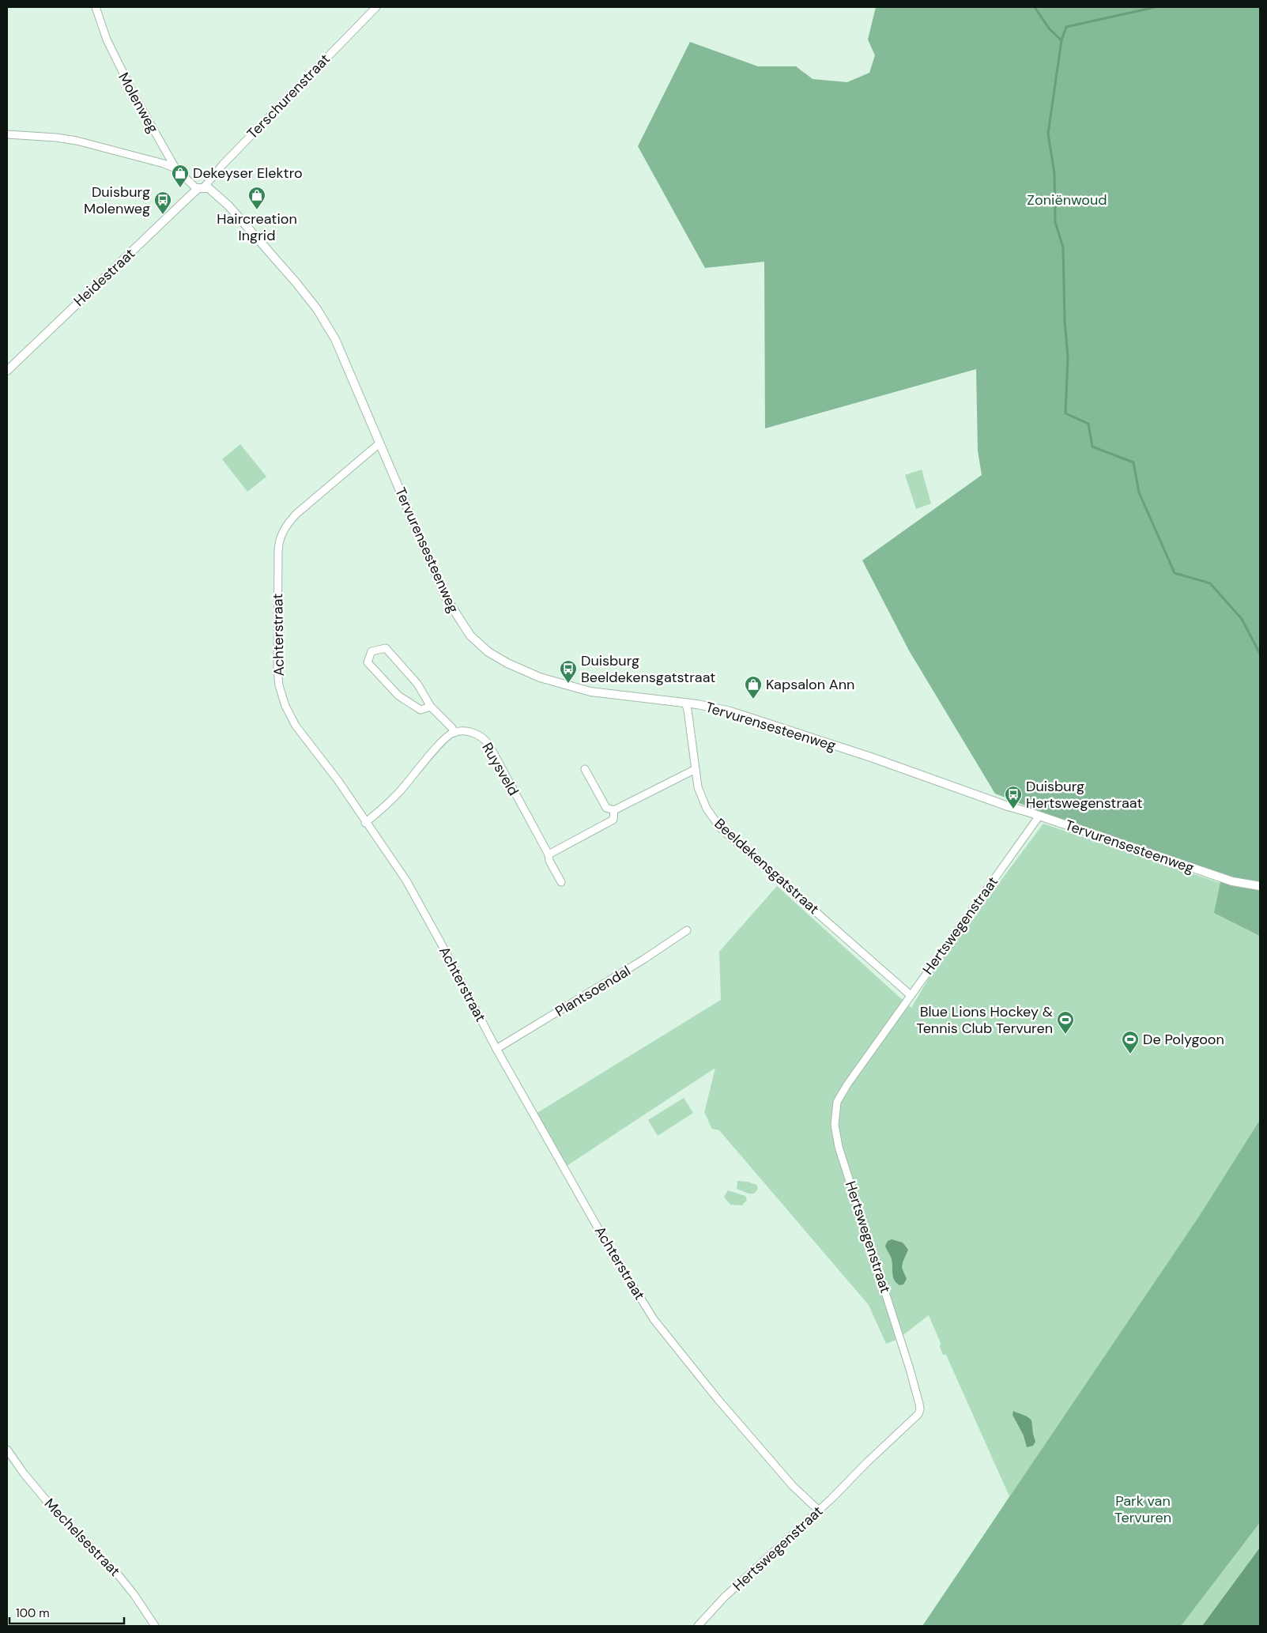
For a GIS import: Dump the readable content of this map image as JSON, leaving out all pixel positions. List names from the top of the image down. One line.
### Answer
{"streets":{"street":["Terschurenstraat","Molenweg","Heidestraat","Tervurensesteenweg","Achterstraat","Ruysveld","Beeldekensgatstraat","Hertswegenstraat","Plantsoendal","Mechelsestraat"]},"crossings":[["Terschurenstraat","Molenweg"],["Terschurenstraat","Heidestraat"],["Terschurenstraat","Tervurensesteenweg"],["Molenweg","Heidestraat"],["Molenweg","Tervurensesteenweg"],["Heidestraat","Tervurensesteenweg"],["Tervurensesteenweg","Achterstraat"],["Tervurensesteenweg","Beeldekensgatstraat"],["Tervurensesteenweg","Hertswegenstraat"],["Achterstraat","Hertswegenstraat"],["Achterstraat","Plantsoendal"],["Beeldekensgatstraat","Hertswegenstraat"]],"parks":["Zoniënwoud","Park van Tervuren"],"places":{"shop":["Dekeyser Elektro","Haircreation Ingrid","Kapsalon Ann"],"bus stop":["Duisburg Molenweg","Duisburg Beeldekensgatstraat","Duisburg Hertswegenstraat"],"sports":["Blue Lions Hockey & Tennis Club Tervuren","De Polygoon"]},"scale_bar":"100 m"}
